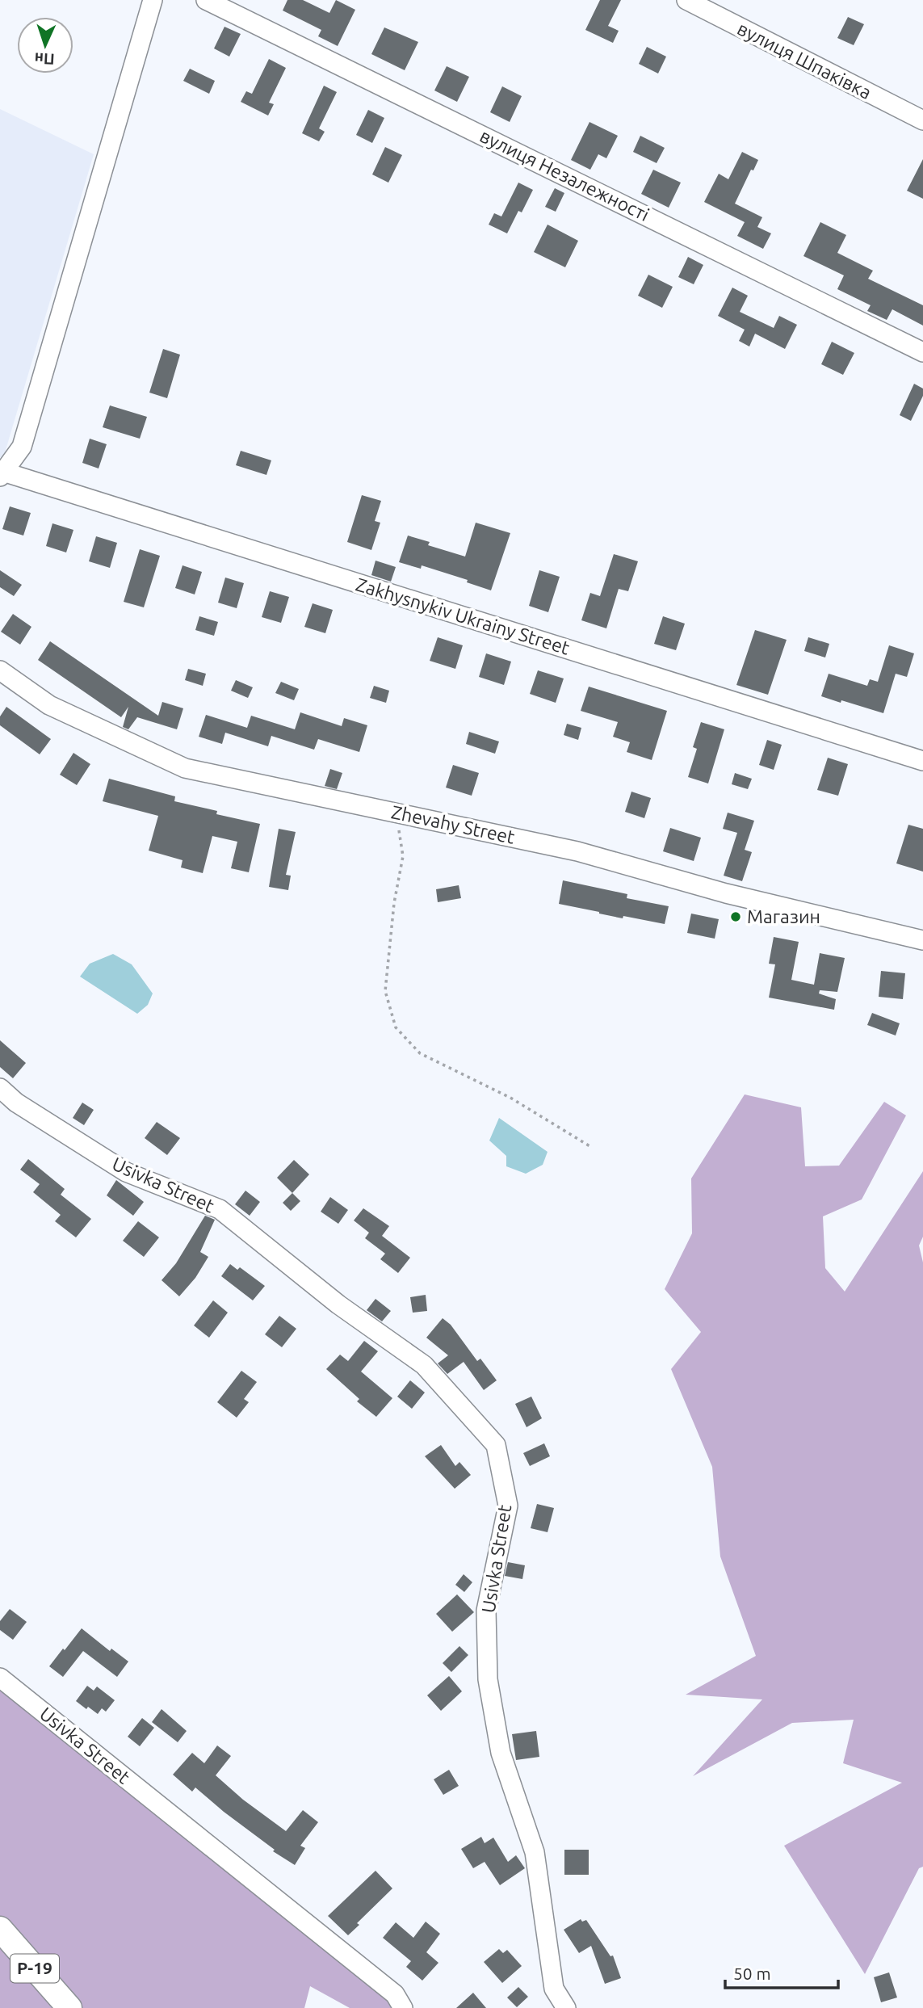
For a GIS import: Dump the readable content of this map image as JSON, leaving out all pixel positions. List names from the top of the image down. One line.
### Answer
{"streets":{"main road":["Р-19"],"street":["вулиця Шпаківка","вулиця Незалежності","Zakhysnykiv Ukrainy Street","Zhevahy Street","Usivka Street"]},"places":["Магазин"],"scale_bar":"50 m","north":"bottom"}
